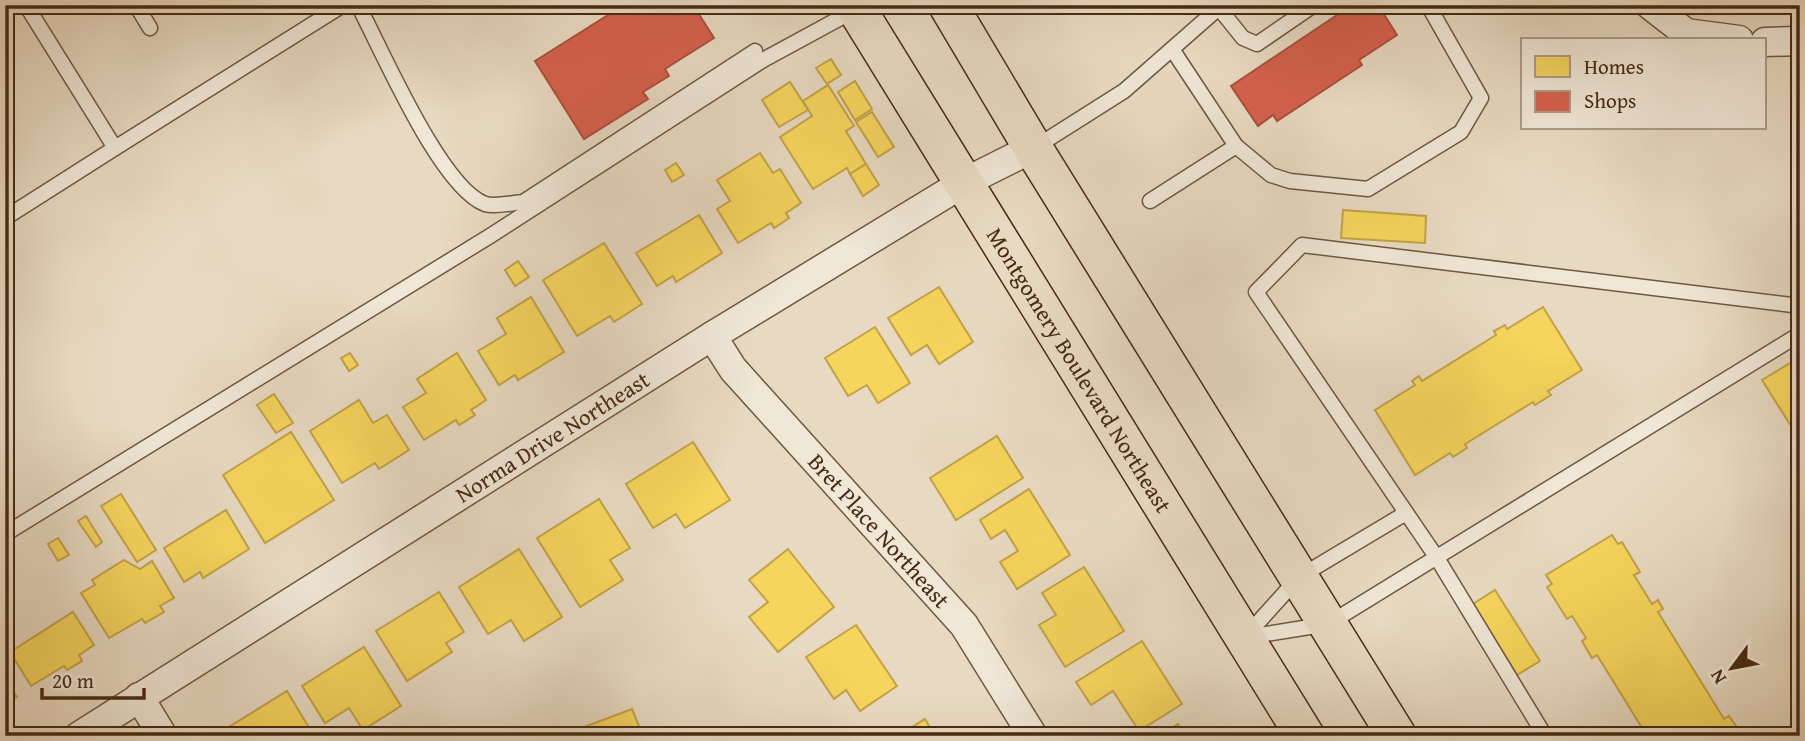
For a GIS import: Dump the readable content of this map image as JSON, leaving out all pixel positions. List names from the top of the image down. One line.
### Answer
{"streets":{"main road":["Montgomery Boulevard Northeast"],"street":["Norma Drive Northeast","Bret Place Northeast"]},"crossings":[["Montgomery Boulevard Northeast","Norma Drive Northeast"],["Norma Drive Northeast","Bret Place Northeast"]],"legend":["Homes","Shops"],"scale_bar":"20 m","north":"bottom left"}
